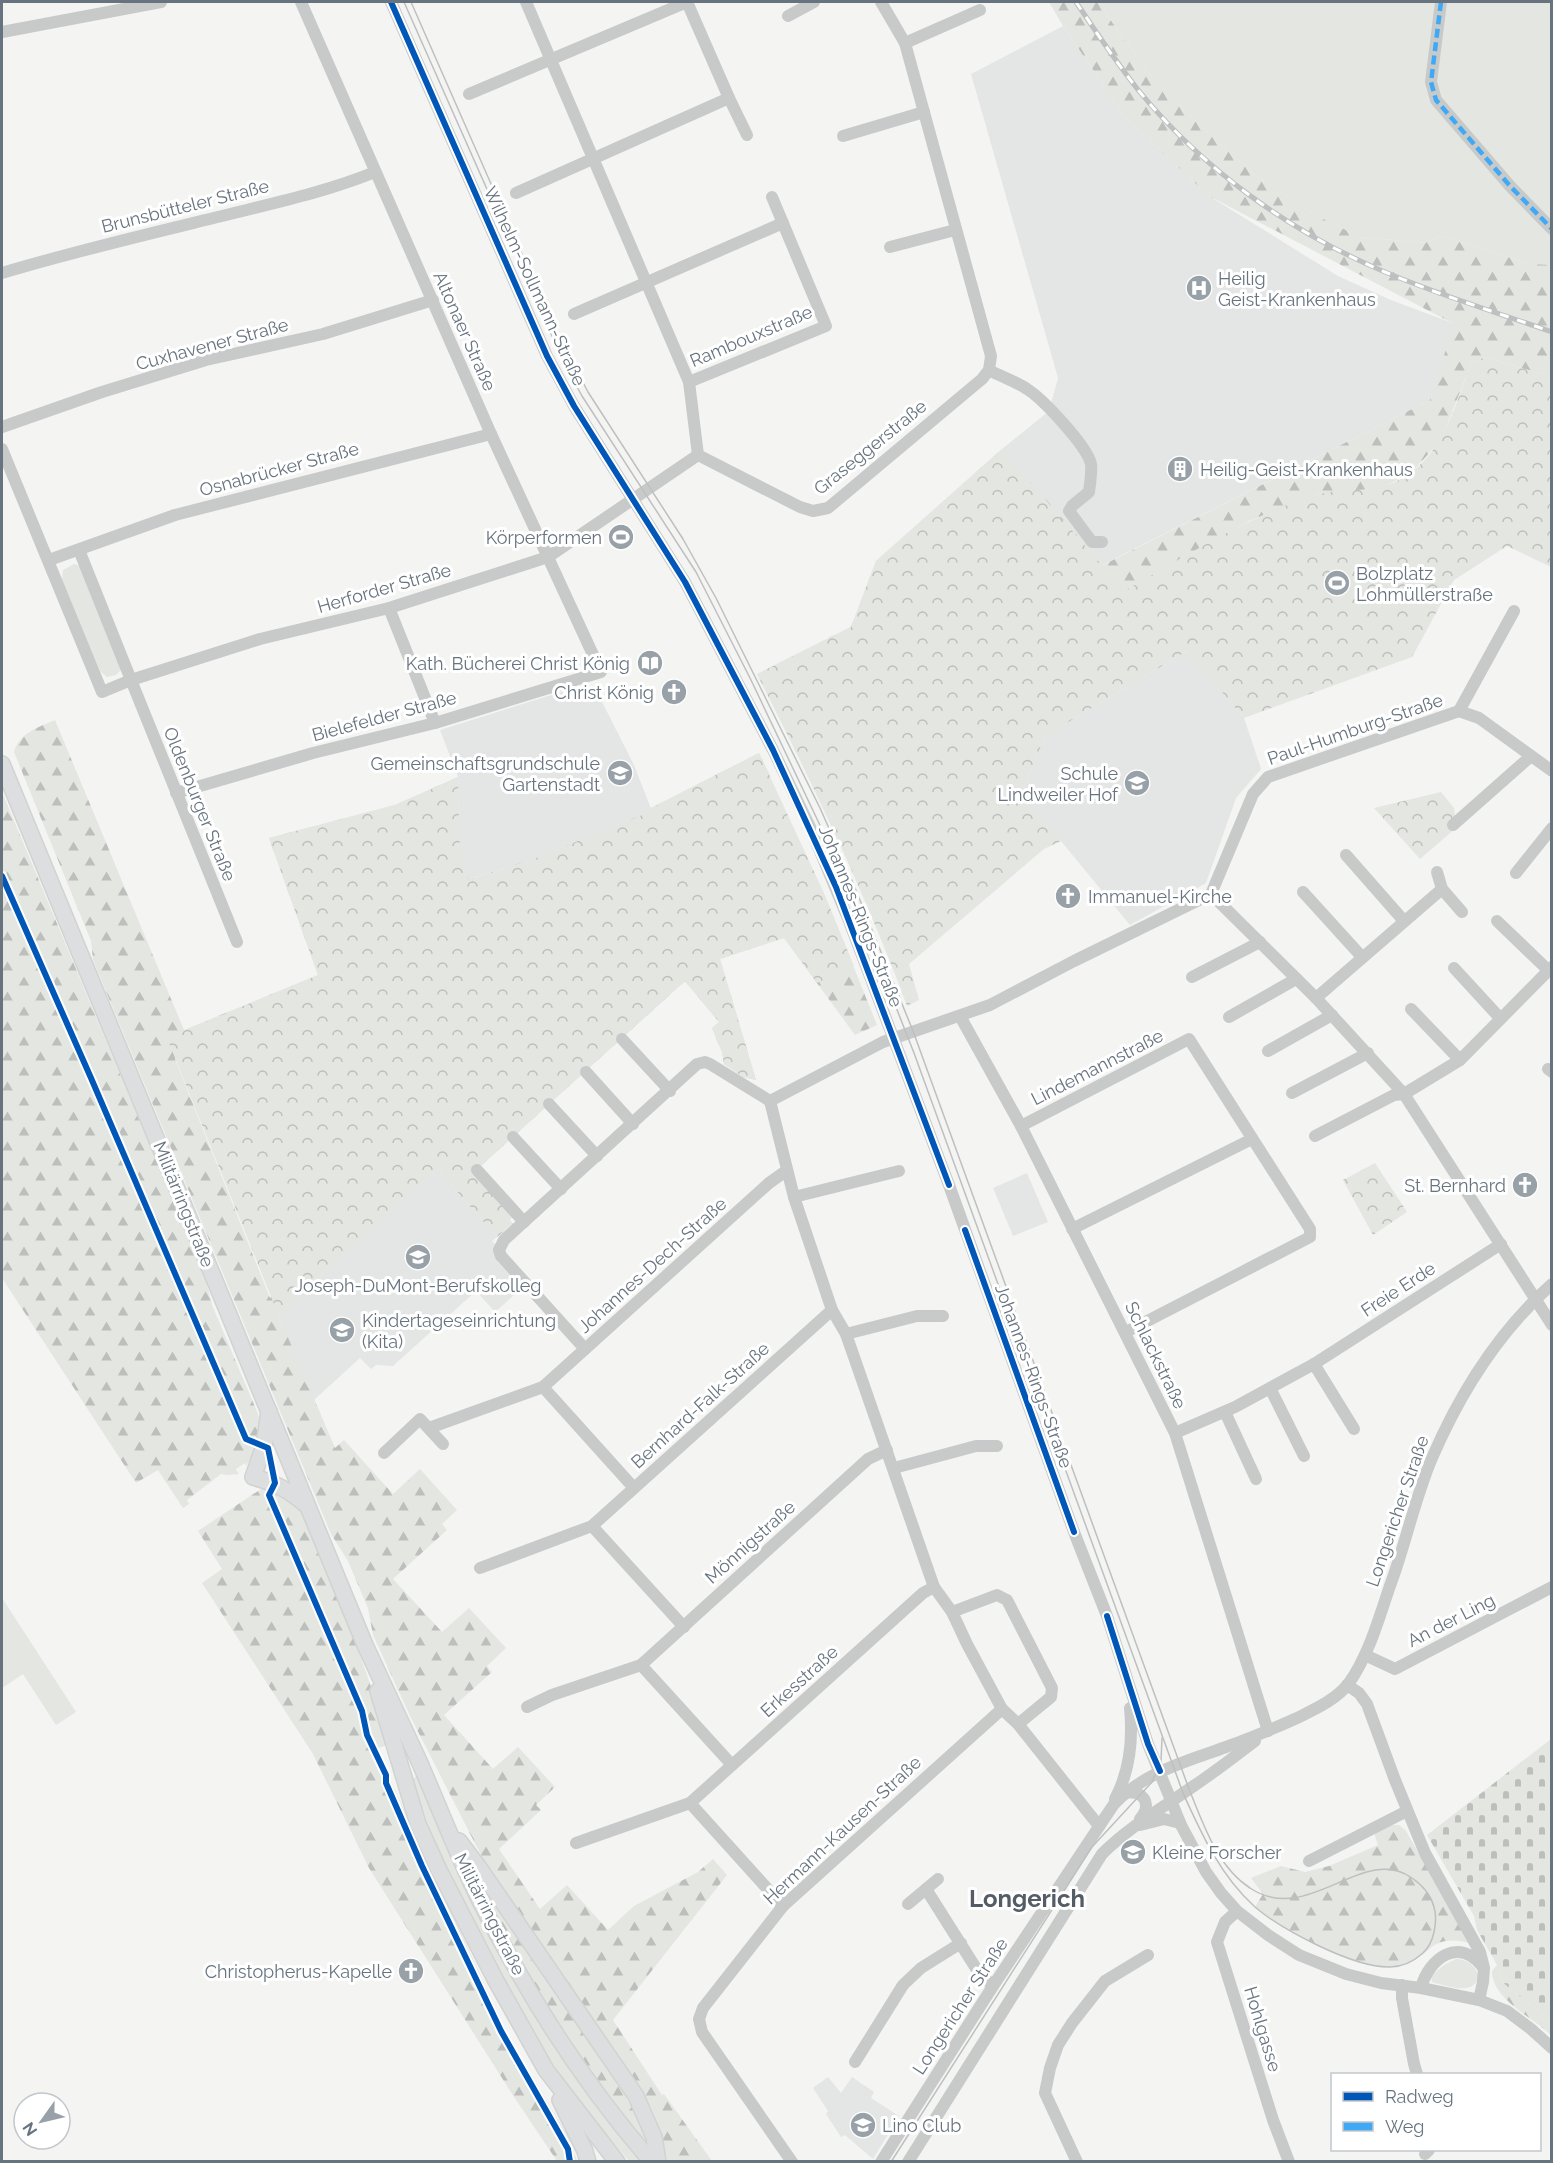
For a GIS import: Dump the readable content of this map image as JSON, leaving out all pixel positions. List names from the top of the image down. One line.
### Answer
{"streets":{"main road":["Militärringstraße"],"street":["Brunsbütteler Straße","Wilhelm-Sollmann-Straße","Altonaer Straße","Rambouxstraße","Cuxhavener Straße","Graseggerstraße","Osnabrücker Straße","Herforder Straße","Bielefelder Straße","Paul-Humburg-Straße","Oldenburger Straße","Johannes-Rings-Straße","Lindemannstraße","Johannes-Dech-Straße","Freie Erde","Schlackstraße","Bernhard-Falk-Straße","Longericher Straße","Mönnigstraße","An der Ling","Erkesstraße","Hermann-Kausen-Straße","Hohlgasse"]},"crossings":[["Brunsbütteler Straße","Altonaer Straße"],["Wilhelm-Sollmann-Straße","Herforder Straße"],["Wilhelm-Sollmann-Straße","Johannes-Rings-Straße"],["Altonaer Straße","Cuxhavener Straße"],["Altonaer Straße","Osnabrücker Straße"],["Altonaer Straße","Herforder Straße"],["Altonaer Straße","Bielefelder Straße"],["Rambouxstraße","Graseggerstraße"],["Osnabrücker Straße","Oldenburger Straße"],["Herforder Straße","Oldenburger Straße"],["Bielefelder Straße","Oldenburger Straße"],["Johannes-Rings-Straße","Longericher Straße"],["Johannes-Rings-Straße","Hohlgasse"],["Lindemannstraße","Schlackstraße"],["Freie Erde","Schlackstraße"],["Schlackstraße","Longericher Straße"],["Longericher Straße","An der Ling"]],"districts":["Longerich"],"places":{"hospital":["Heilig Geist-Krankenhaus"],"building":["Heilig-Geist-Krankenhaus"],"sports":["Körperformen","Bolzplatz Lohmüllerstraße"],"library":["Kath. Bücherei Christ König"],"church":["Christ König","Immanuel-Kirche","St. Bernhard","Christopherus-Kapelle"],"school or university":["Gemeinschaftsgrundschule Gartenstadt","Schule Lindweiler Hof","Joseph-DuMont-Berufskolleg","Kindertageseinrichtung (Kita)","Kleine Forscher","Lino Club"]},"legend":["Radweg","Weg"],"north":"bottom left"}
